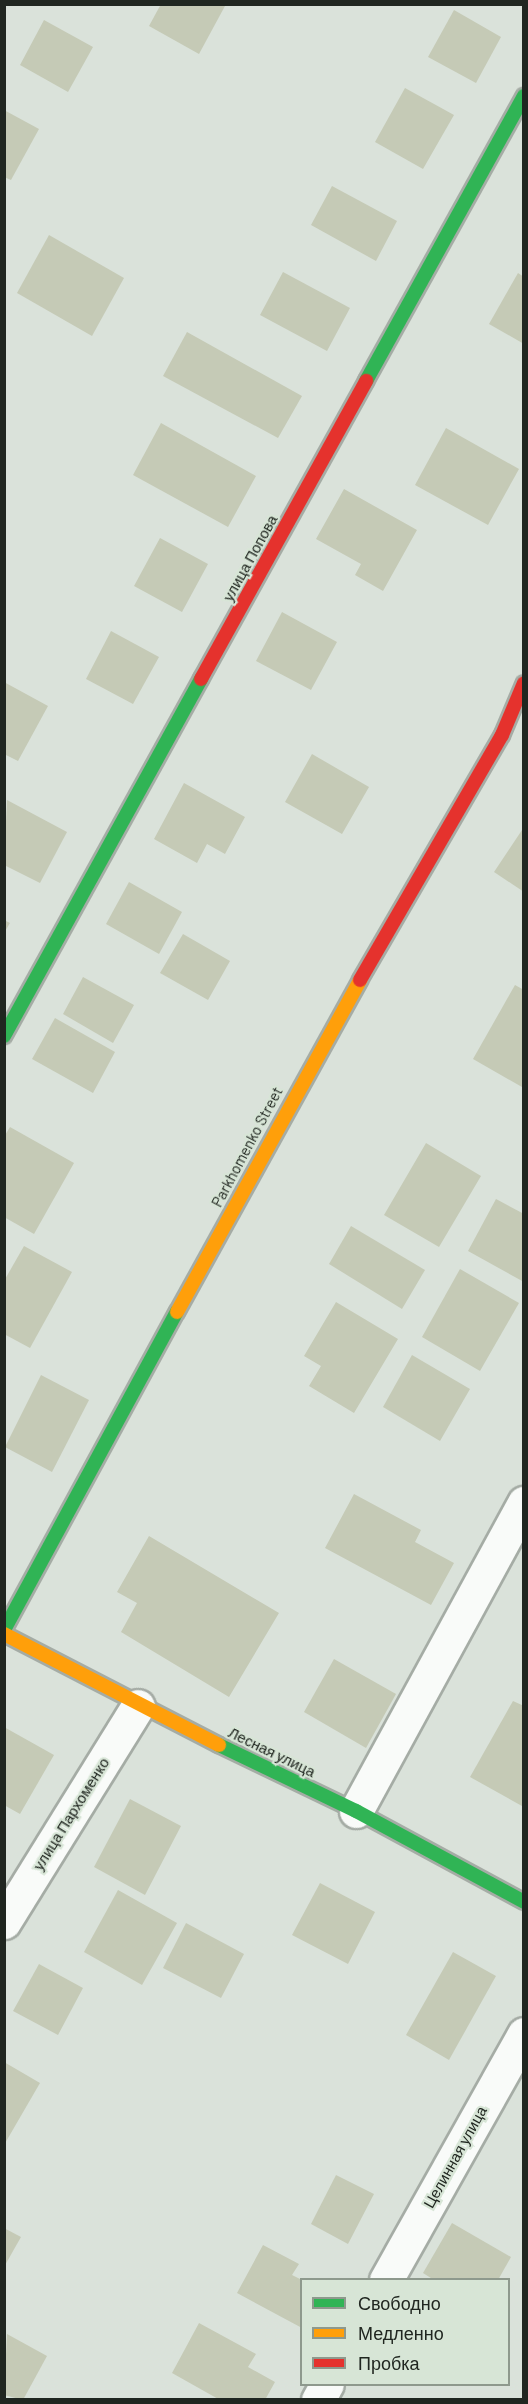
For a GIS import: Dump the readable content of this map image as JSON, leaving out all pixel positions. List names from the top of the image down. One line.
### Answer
{"streets":{"street":["улица Попова","Parkhomenko Street","Лесная улица","улица Пархоменко","Целинная улица"]},"crossings":[["Parkhomenko Street","Лесная улица"],["Лесная улица","улица Пархоменко"]],"legend":["Свободно","Медленно","Пробка"]}
